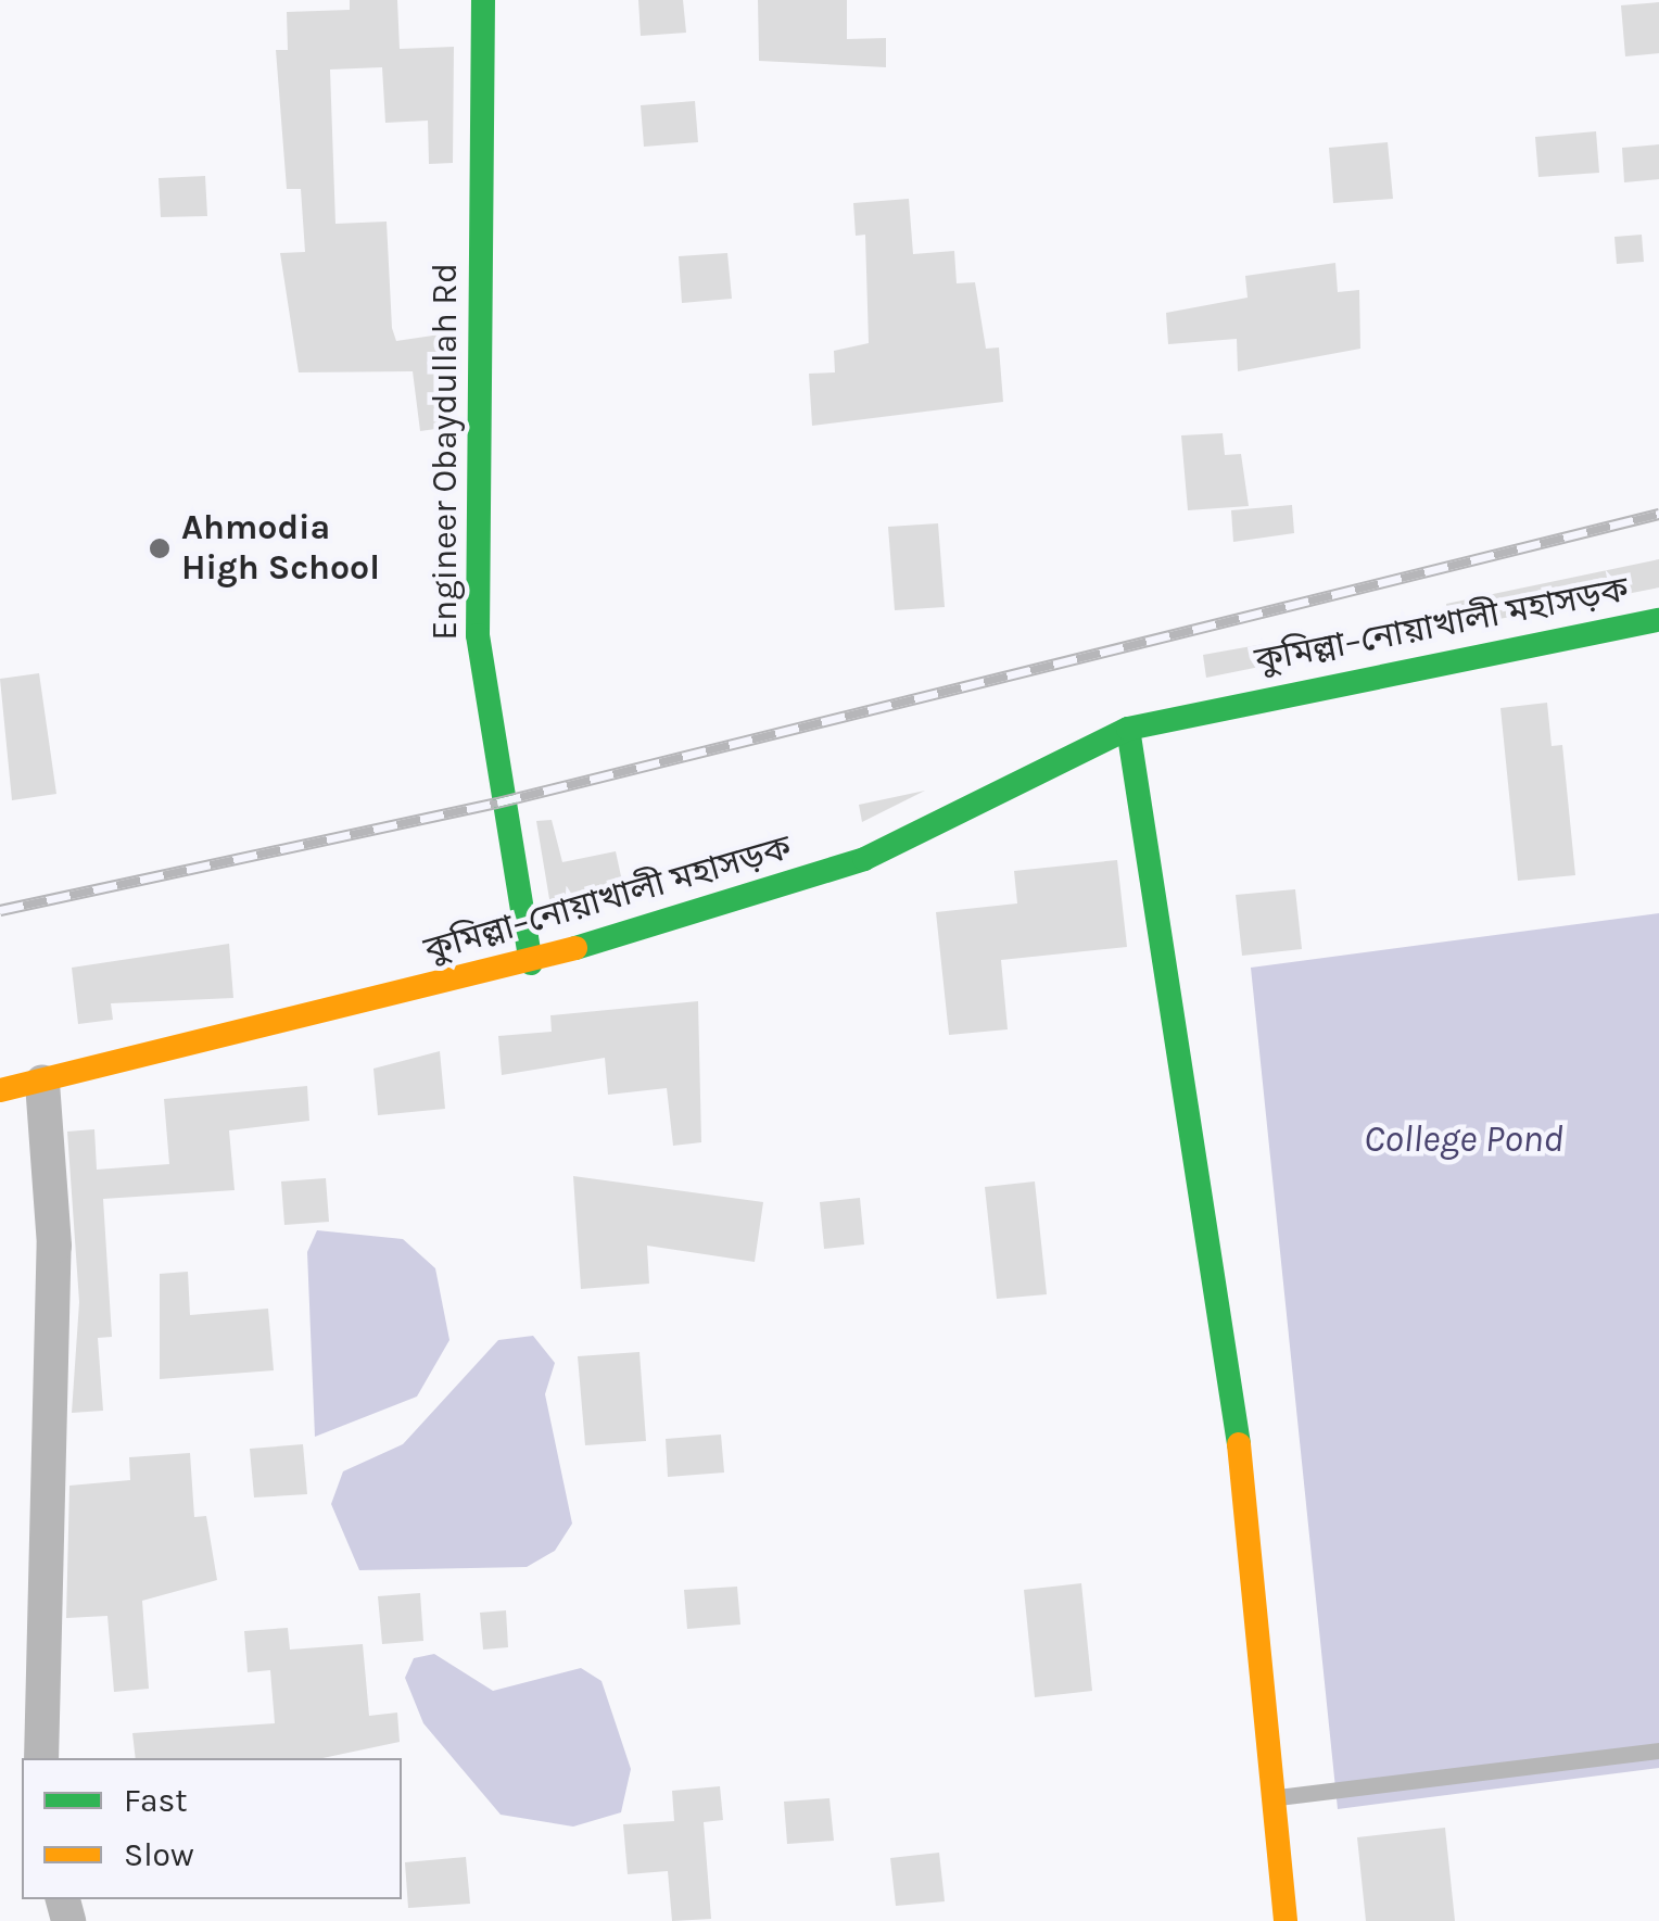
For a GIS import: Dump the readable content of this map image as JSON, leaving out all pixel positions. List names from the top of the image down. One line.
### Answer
{"streets":{"main road":["Engineer Obaydullah Rd","কুমিল্লা–নোয়াখালী মহাসড়ক"]},"crossings":[["Engineer Obaydullah Rd","কুমিল্লা–নোয়াখালী মহাসড়ক"]],"water":["College Pond"],"places":["Ahmodia High School"],"legend":["Fast","Slow"]}
